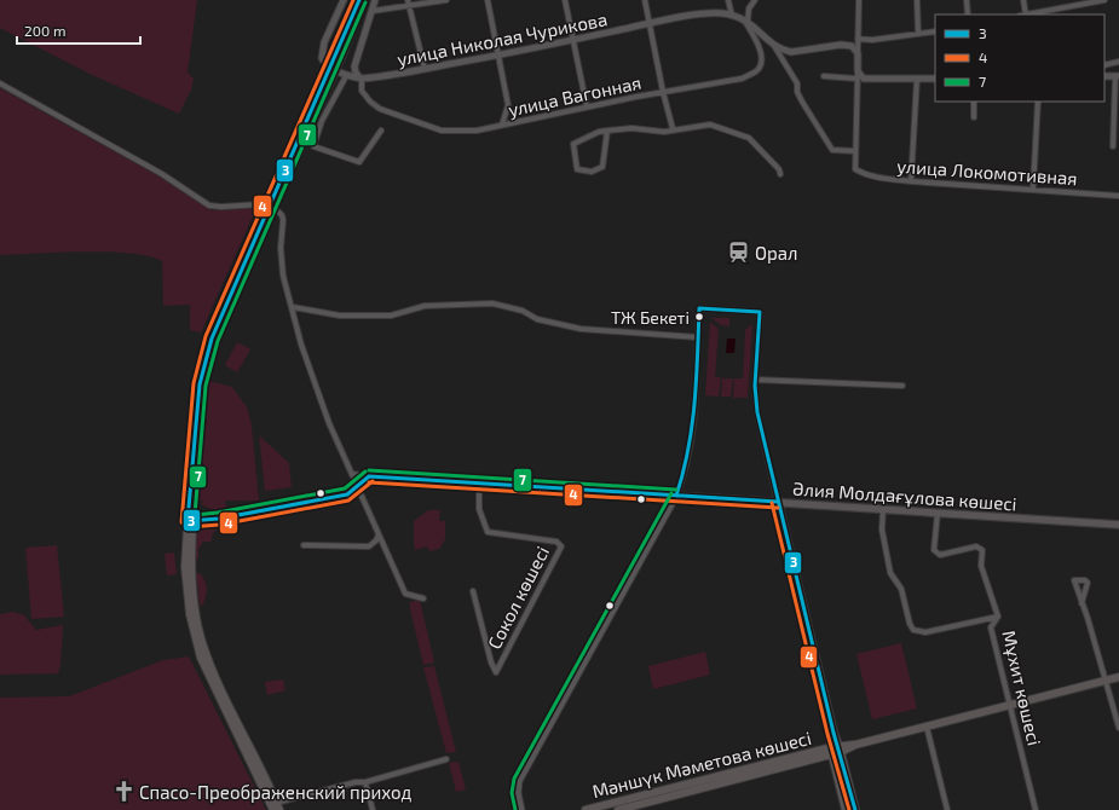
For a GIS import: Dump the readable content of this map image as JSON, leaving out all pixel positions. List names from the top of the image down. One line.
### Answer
{"streets":{"main road":["Әлия Молдағұлова көшесі","Мәншүк Мәметова көшесі"],"street":["улица Николая Чурикова","улица Вагонная","улица Локомотивная","Сокол көшесі","Мұхит көшесі"]},"crossings":[["улица Николая Чурикова","улица Вагонная"],["Әлия Молдағұлова көшесі","Сокол көшесі"],["Әлия Молдағұлова көшесі","Мұхит көшесі"],["Мұхит көшесі","Мәншүк Мәметова көшесі"]],"places":{"station":["Орал"],"other":["ТЖ Бекеті"],"church":["Спасо-Преображенский приход"]},"lines":["transit line 3","transit line 4","transit line 7"],"legend":["3","4","7"],"scale_bar":"200 m"}
